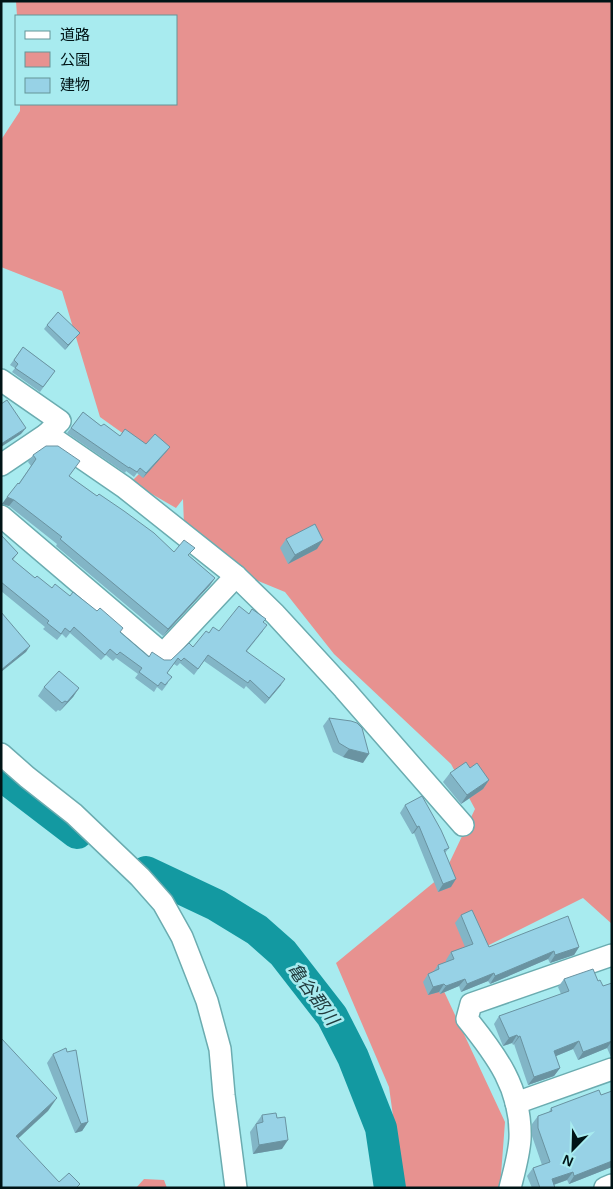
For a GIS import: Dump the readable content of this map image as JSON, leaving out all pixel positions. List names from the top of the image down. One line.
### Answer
{"water":["亀谷郡川"],"legend":["道路","公園","建物"],"north":"bottom left"}
